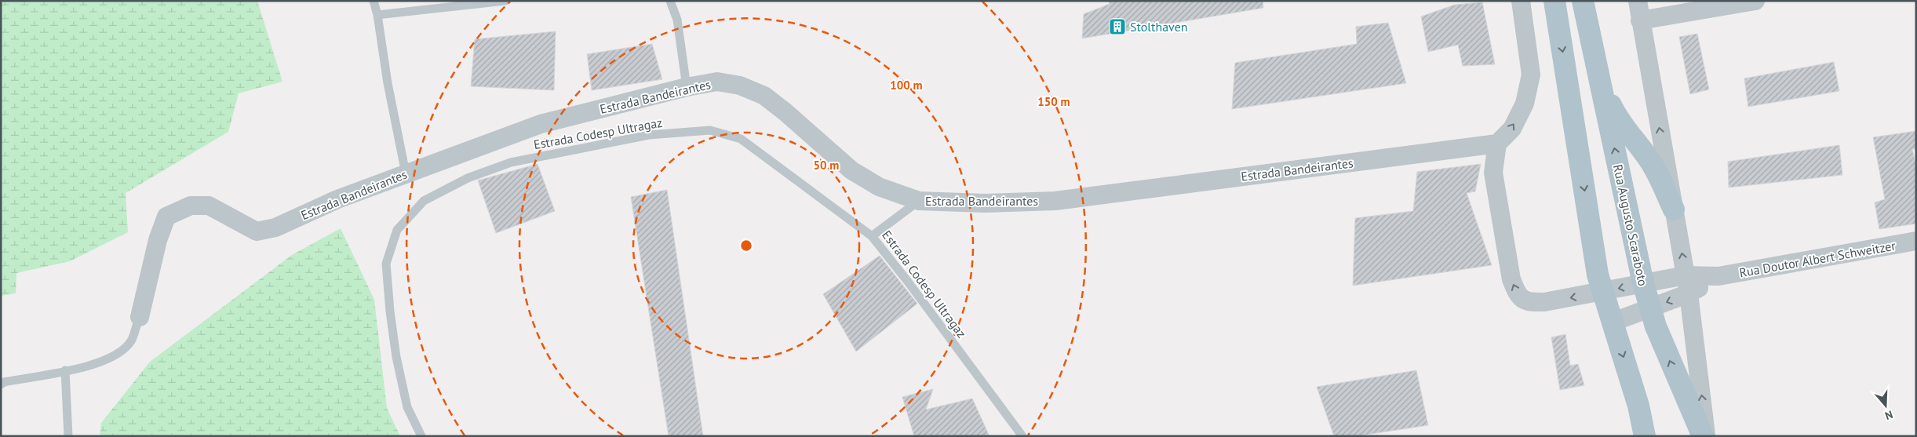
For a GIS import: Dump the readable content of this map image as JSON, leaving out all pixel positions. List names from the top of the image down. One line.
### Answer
{"streets":{"main road":["Rua Augusto Scaraboto"],"street":["Estrada Bandeirantes","Rua Doutor Albert Schweitzer"],"lane":["Estrada Codesp Ultragaz"]},"crossings":[["Estrada Bandeirantes","Rua Doutor Albert Schweitzer"],["Rua Augusto Scaraboto","Rua Doutor Albert Schweitzer"]],"places":{"building":["Stolthaven"]},"north":"bottom","rings":["100 m","150 m","50 m"]}
